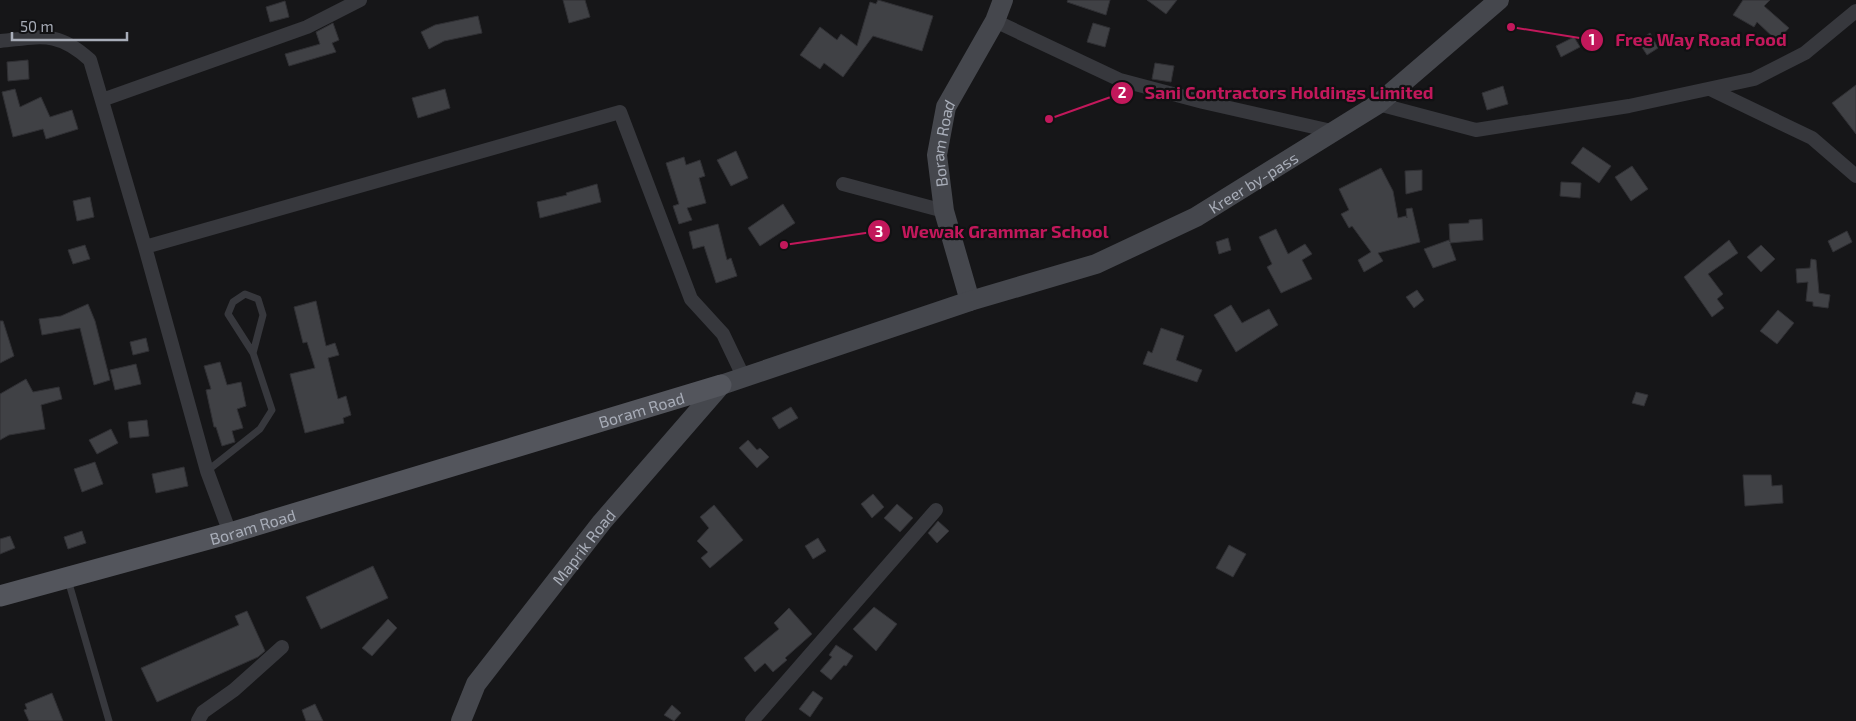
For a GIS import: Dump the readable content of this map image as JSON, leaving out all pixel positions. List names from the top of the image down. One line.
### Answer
{"streets":{"main road":["Boram Road","Kreer by-pass","Maprik Road"]},"crossings":[["Boram Road","Kreer by-pass"],["Boram Road","Maprik Road"]],"places":["Free Way Road Food","Sani Contractors Holdings Limited","Wewak Grammar School"],"scale_bar":"50 m"}
